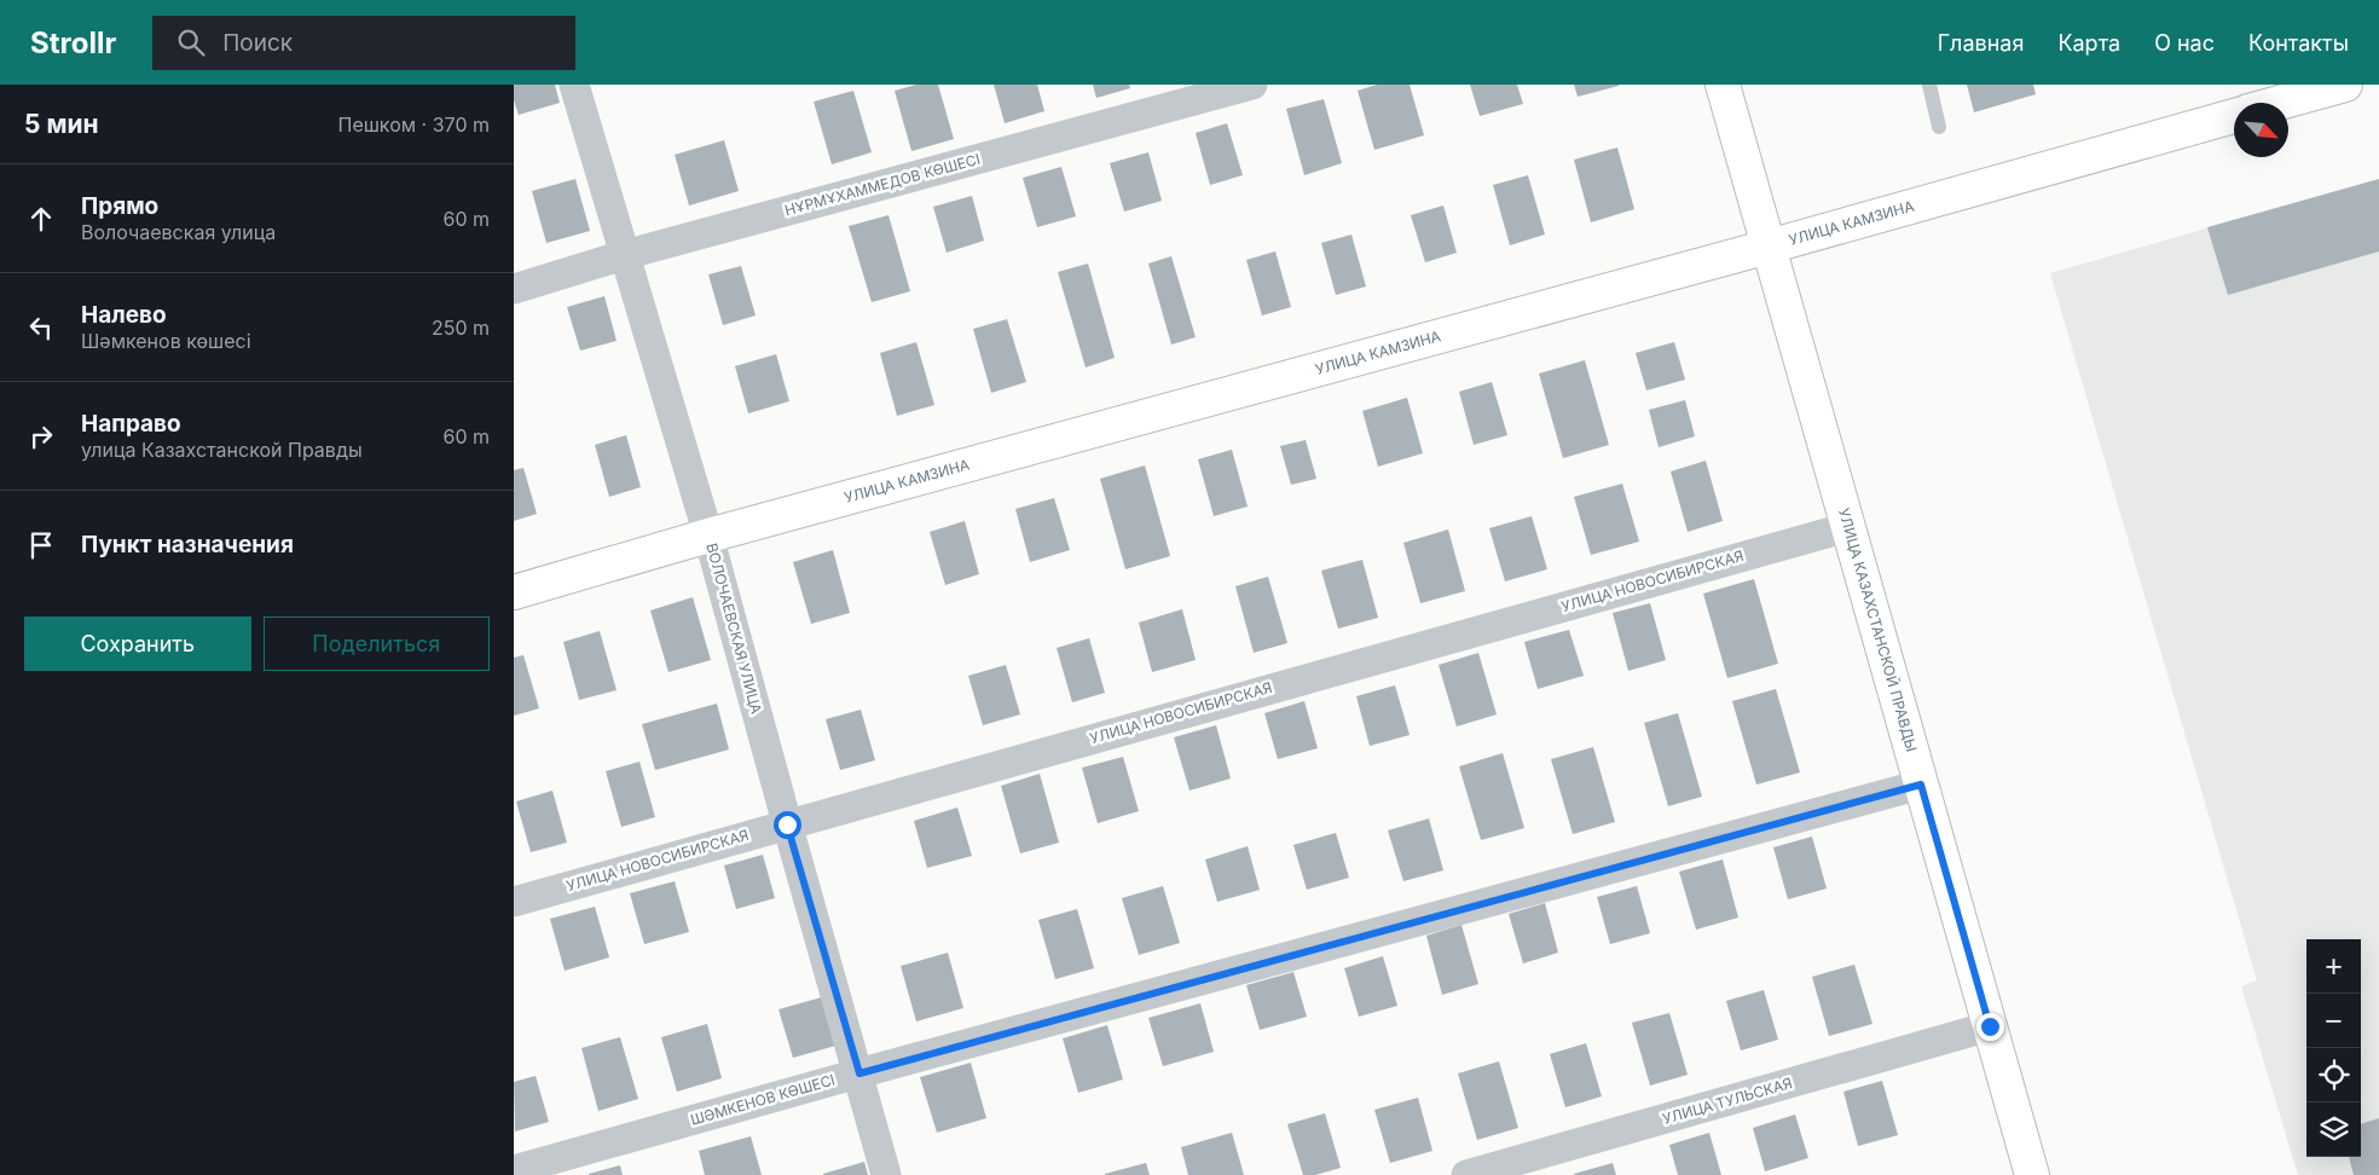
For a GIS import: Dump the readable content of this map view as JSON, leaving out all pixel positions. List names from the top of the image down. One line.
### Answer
{"streets":{"main road":["УЛИЦА КАМЗИНА","УЛИЦА КАЗАХСТАНСКОЙ ПРАВДЫ"],"street":["НҰРМҰХАММЕДОВ КӨШЕСІ","УЛИЦА НОВОСИБИРСКАЯ","ВОЛОЧАЕВСКАЯ УЛИЦА","ШӘМКЕНОВ КӨШЕСІ","УЛИЦА ТУЛЬСКАЯ"]},"crossings":[["НҰРМҰХАММЕДОВ КӨШЕСІ","ВОЛОЧАЕВСКАЯ УЛИЦА"],["УЛИЦА КАМЗИНА","ВОЛОЧАЕВСКАЯ УЛИЦА"],["УЛИЦА КАМЗИНА","УЛИЦА КАЗАХСТАНСКОЙ ПРАВДЫ"],["УЛИЦА НОВОСИБИРСКАЯ","ВОЛОЧАЕВСКАЯ УЛИЦА"],["УЛИЦА НОВОСИБИРСКАЯ","УЛИЦА КАЗАХСТАНСКОЙ ПРАВДЫ"],["ВОЛОЧАЕВСКАЯ УЛИЦА","ШӘМКЕНОВ КӨШЕСІ"],["УЛИЦА КАЗАХСТАНСКОЙ ПРАВДЫ","ШӘМКЕНОВ КӨШЕСІ"],["УЛИЦА КАЗАХСТАНСКОЙ ПРАВДЫ","УЛИЦА ТУЛЬСКАЯ"]],"north":"bottom right","page":{"header":"Strollr","search":"Поиск","nav":["Главная","Карта","О нас","Контакты"],"heading":["5 мин","Пешком · 370 m"],"list":[["Прямо","Волочаевская улица","60 m"],["Налево","Шәмкенов көшесі","250 m"],["Направо","улица Казахстанской Правды","60 m"],"Пункт назначения"],"buttons":["Сохранить","Поделиться"],"map_buttons":["+","−"]}}
